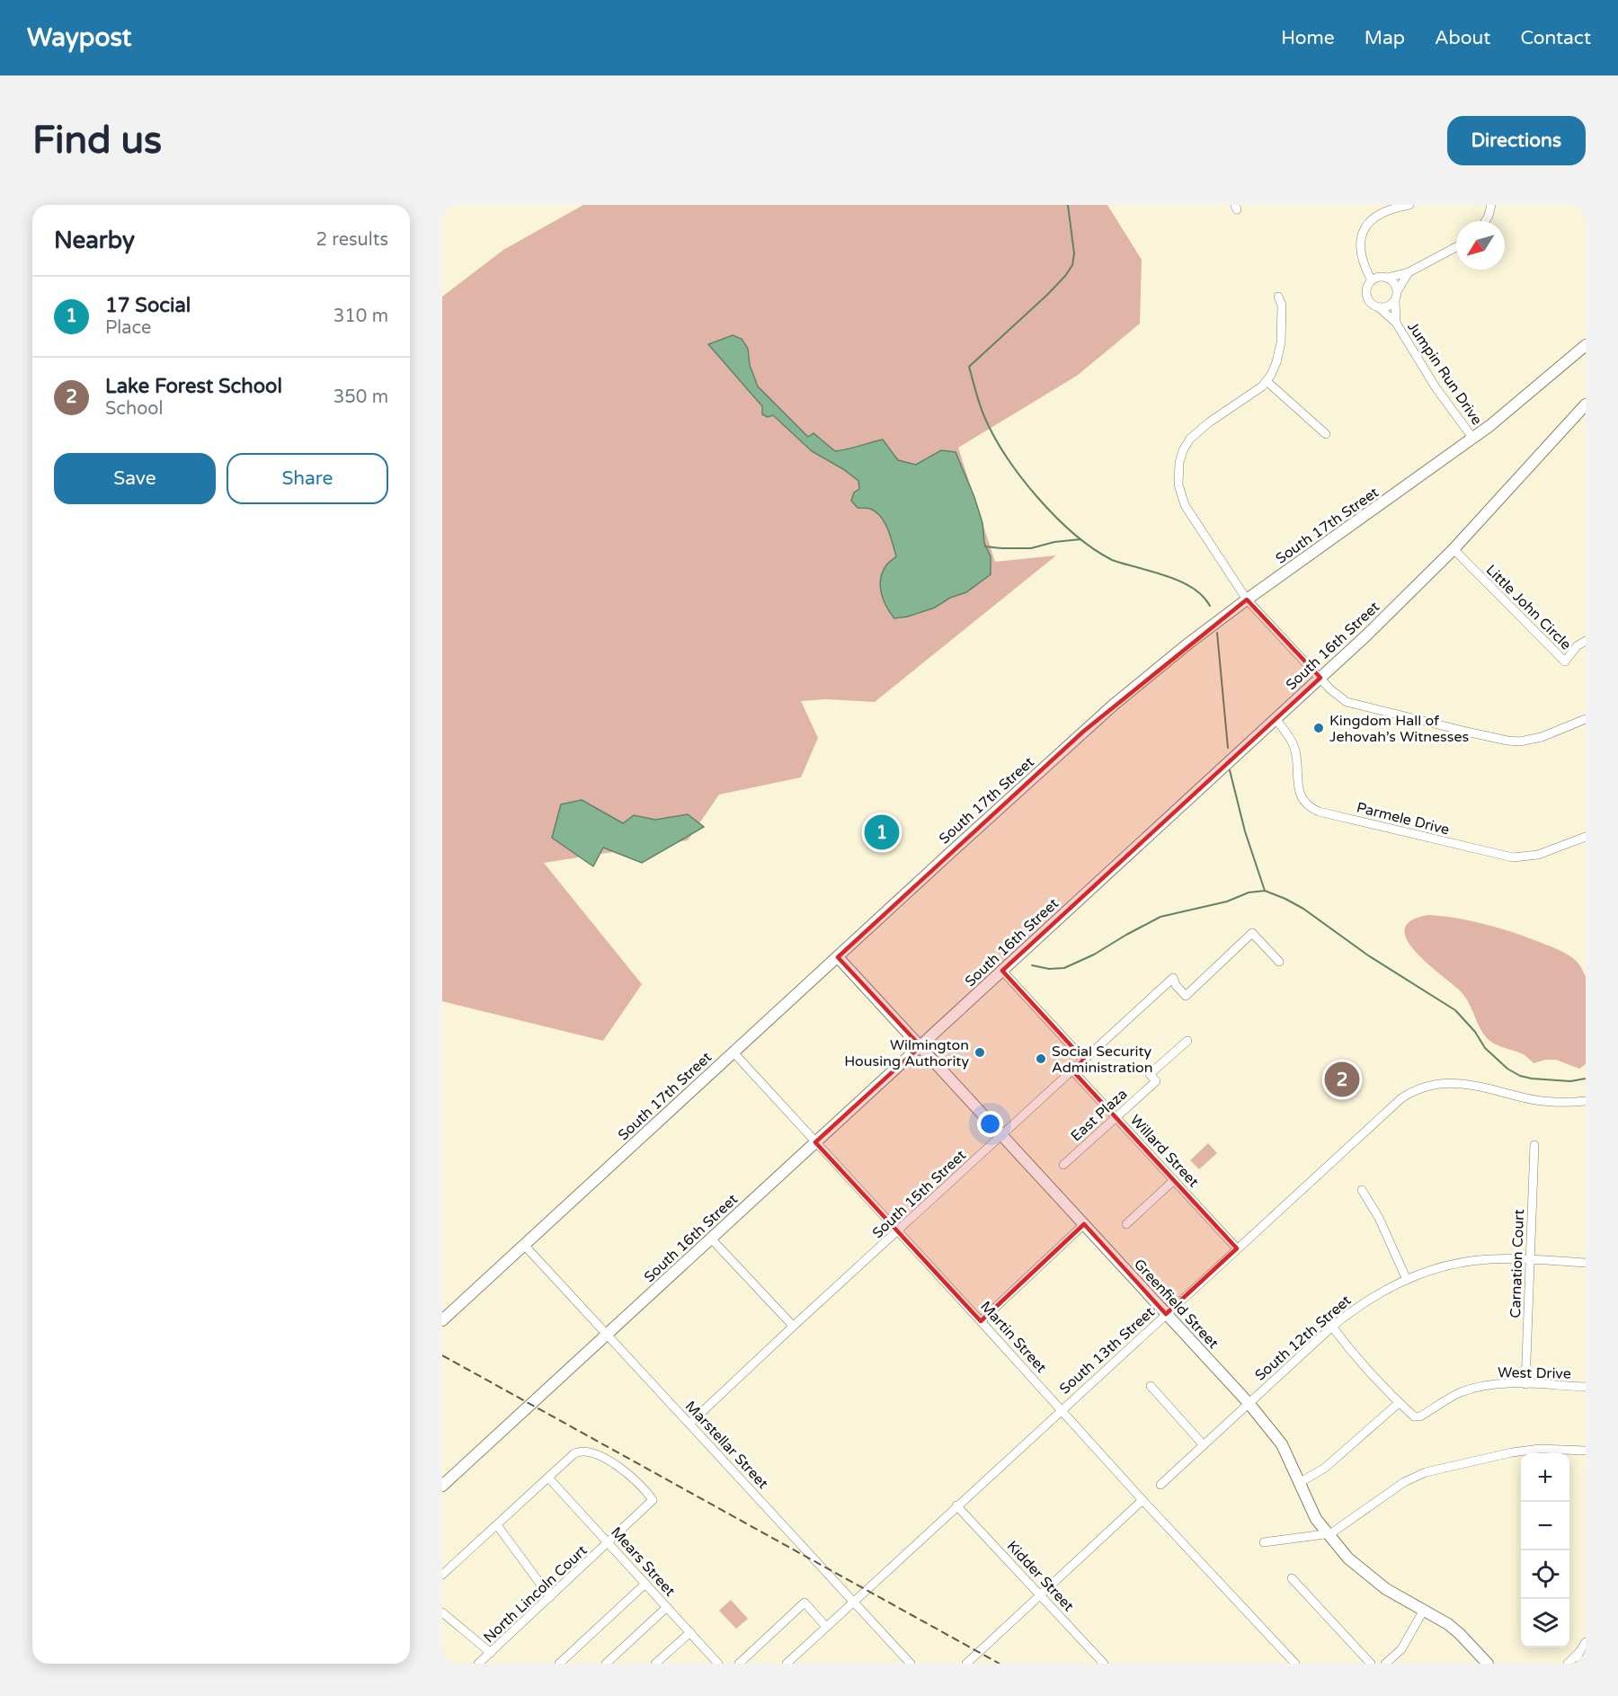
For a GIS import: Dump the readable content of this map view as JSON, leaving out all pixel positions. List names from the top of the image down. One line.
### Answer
{"streets":{"main road":["South 17th Street","South 16th Street","Greenfield Street"],"street":["Jumpin Run Drive","Little John Circle","Parmele Drive","East Plaza","Willard Street","South 15th Street","Carnation Court","Martin Street","South 12th Street","South 13th Street","West Drive","Marstellar Street","Mears Street","Kidder Street","North Lincoln Court"]},"crossings":[["Jumpin Run Drive","South 17th Street"],["South 17th Street","Greenfield Street"],["South 17th Street","Martin Street"],["South 17th Street","Marstellar Street"],["Little John Circle","South 16th Street"],["South 16th Street","Parmele Drive"],["South 16th Street","Greenfield Street"],["South 16th Street","Martin Street"],["South 16th Street","Marstellar Street"],["East Plaza","Willard Street"],["Willard Street","South 15th Street"],["Willard Street","South 13th Street"],["South 15th Street","Greenfield Street"],["South 15th Street","Martin Street"],["South 15th Street","Marstellar Street"],["Carnation Court","South 12th Street"],["Carnation Court","West Drive"],["Greenfield Street","South 12th Street"],["Greenfield Street","South 13th Street"],["Martin Street","South 13th Street"],["South 13th Street","Marstellar Street"],["South 13th Street","Kidder Street"],["Mears Street","North Lincoln Court"]],"places":["Kingdom Hall of Jehovah’s Witnesses","Wilmington Housing Authority","Social Security Administration"],"north":"bottom left","page":{"header":"Waypost","nav":["Home","Map","About","Contact"],"buttons":["Directions",["Save","Share"]],"title":"Find us","heading":["Nearby","2 results"],"list":[{"mark":"1","name":"17 Social","note":"Place","value":"310 m"},{"mark":"2","name":"Lake Forest School","note":"School","value":"350 m"}],"pins":["1","2"],"map_buttons":["+","−"]}}
